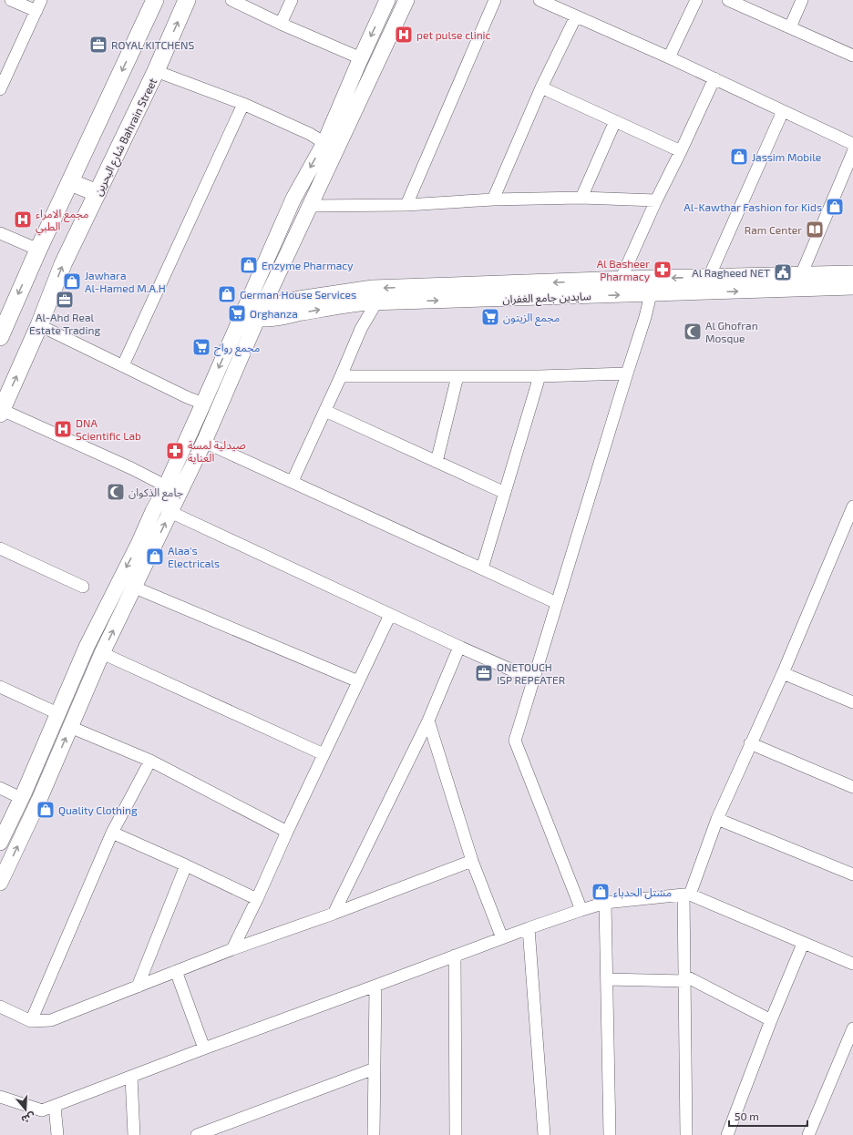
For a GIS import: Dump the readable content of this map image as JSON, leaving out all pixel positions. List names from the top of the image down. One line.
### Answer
{"streets":{"main road":["شارع البحرين Bahrain Street"],"street":["سايدين جامع الغفران"]},"places":{"hospital":["pet pulse clinic","مجمع الامراء الطبي","DNA Scientific Lab"],"office":["ROYAL KITCHENS","Al-Ahd Real Estate Trading","ONETOUCH ISP REPEATER"],"shop":["Jassim Mobile","Al-Kawthar Fashion for Kids","Enzyme Pharmacy","Jawhara Al-Hamed M.A.H","German House Services","Alaa's Electricals","Quality Clothing","مشتل الحدباء"],"library":["Ram Center"],"pharmacy":["Al Basheer Pharmacy","صيدلية لمسة العناية"],"public building":["Al Ragheed NET"],"supermarket":["Orghanza","مجمع الزيتون","مجمع رواح"],"mosque":["Al Ghofran Mosque","جامع الذكوان"]},"scale_bar":"50 m","north":"bottom"}
